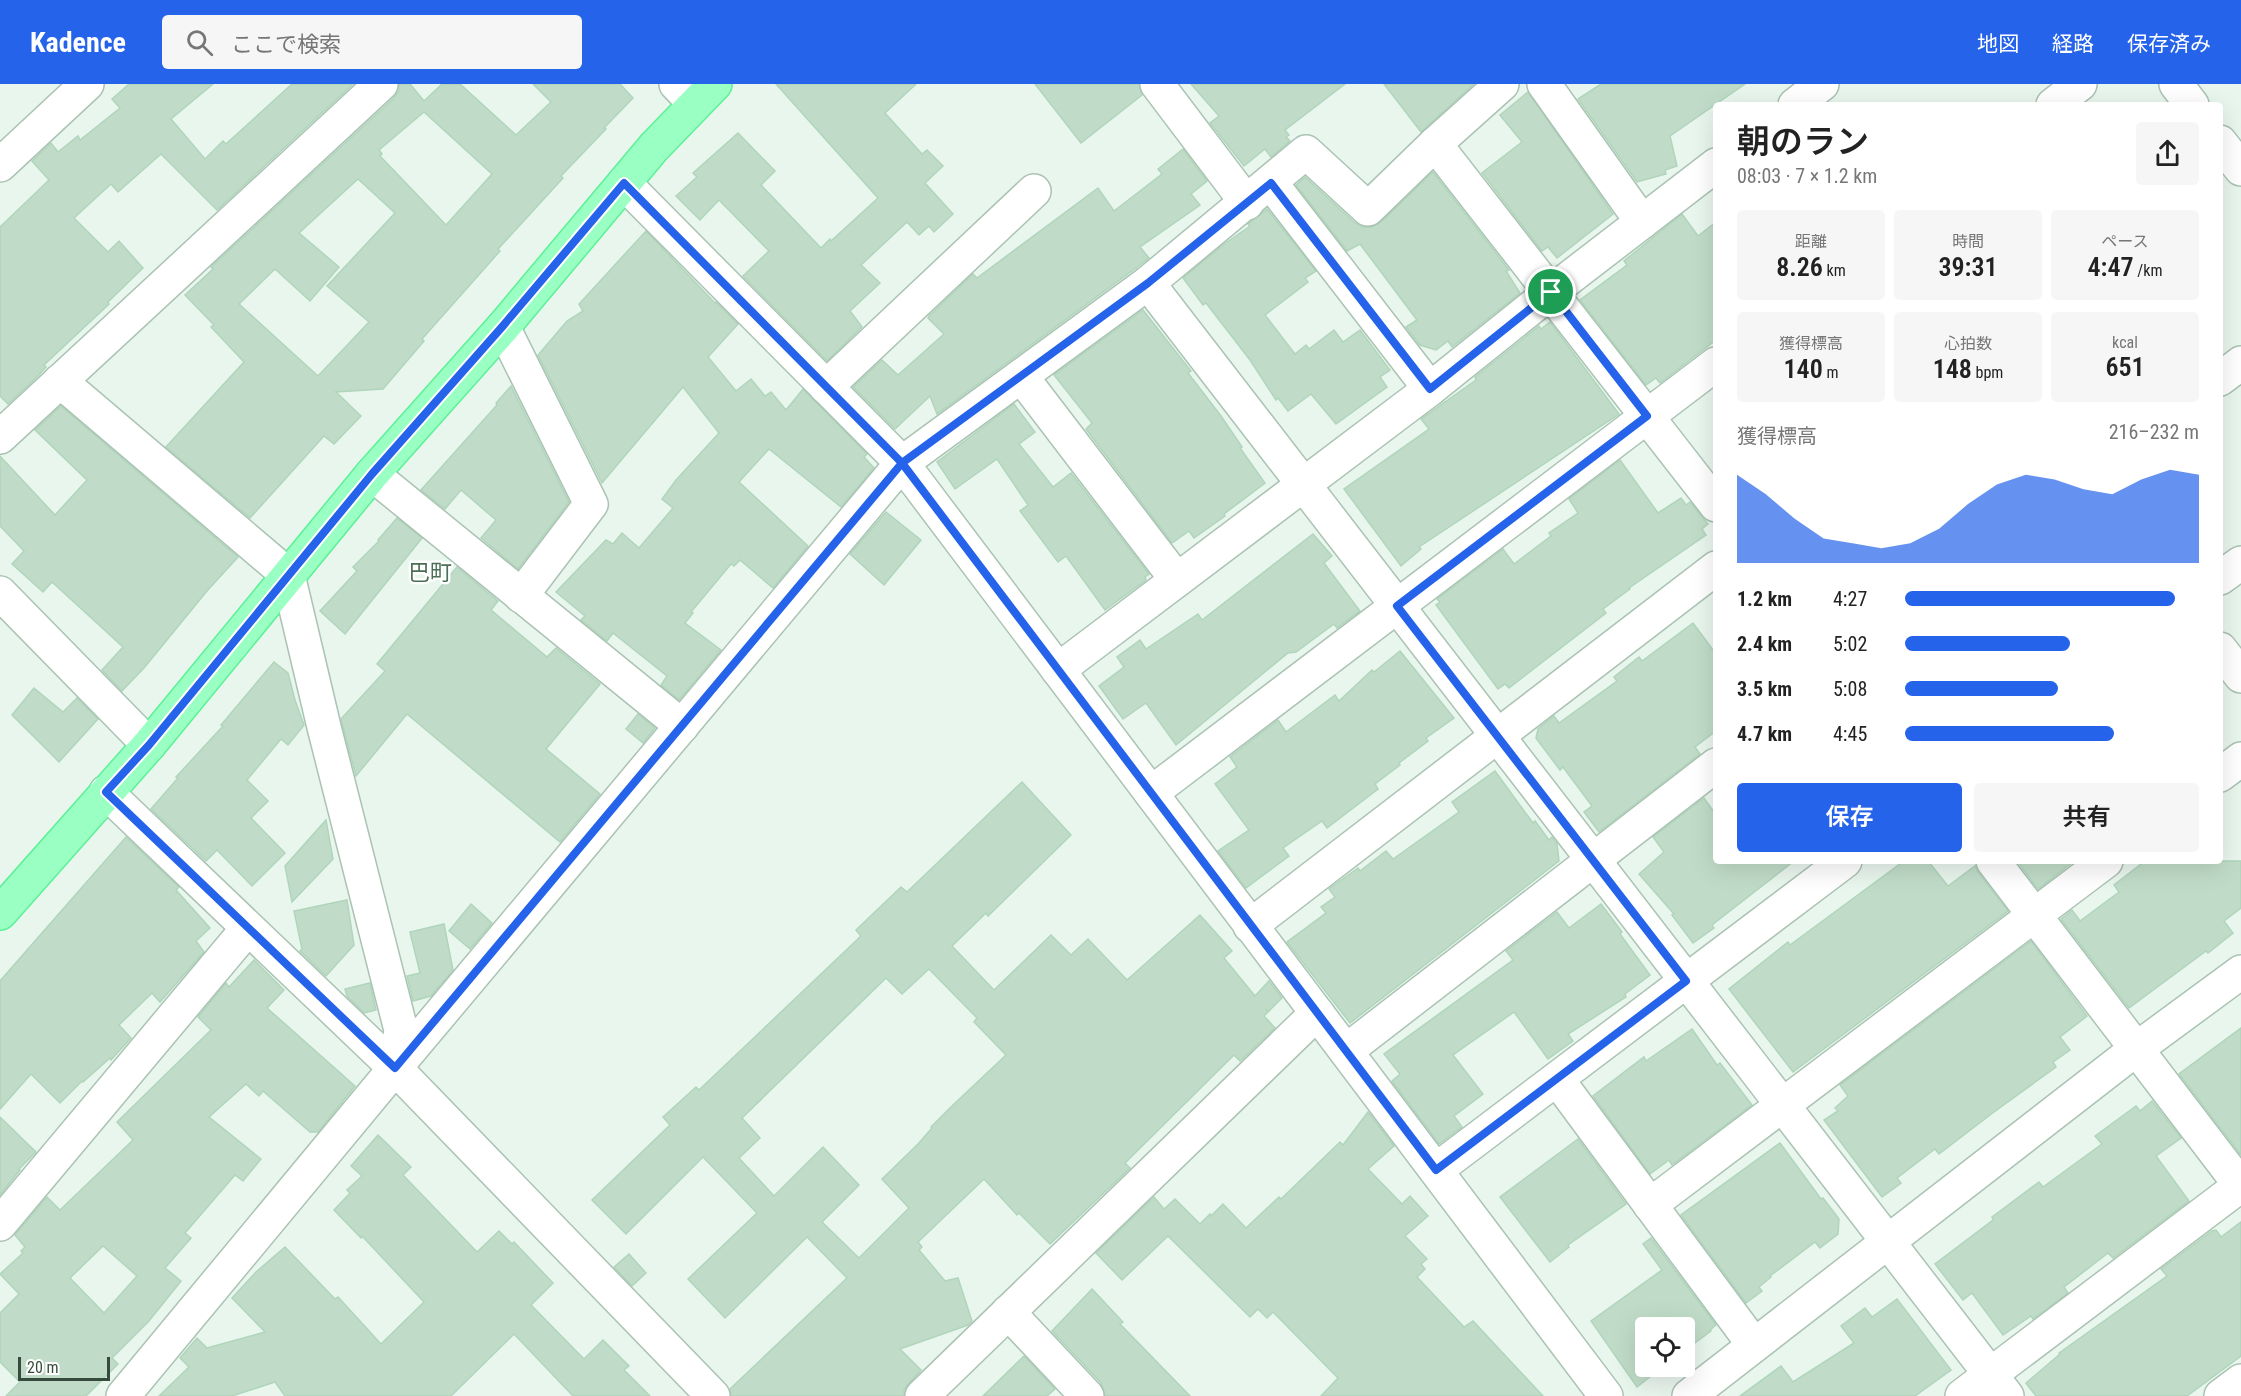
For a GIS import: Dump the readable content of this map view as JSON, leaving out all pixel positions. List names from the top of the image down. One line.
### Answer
{"districts":["巴町"],"scale_bar":"20 m","page":{"header":"Kadence","search":"ここで検索","nav":["地図","経路","保存済み"],"heading":["朝のラン","08:03 · 7 × 1.2 km"],"stats":[["距離","8.26 km"],["時間","39:31"],["ペース","4:47 /km"],["獲得標高","140 m"],["心拍数","148 bpm"],["kcal","651"]],"chart":["獲得標高","216–232 m"],"list":[{"name":"1.2 km","note":"4:27"},{"name":"2.4 km","note":"5:02"},{"name":"3.5 km","note":"5:08"},{"name":"4.7 km","note":"4:45"}],"buttons":["保存","共有"],"scale":"20 m"}}
